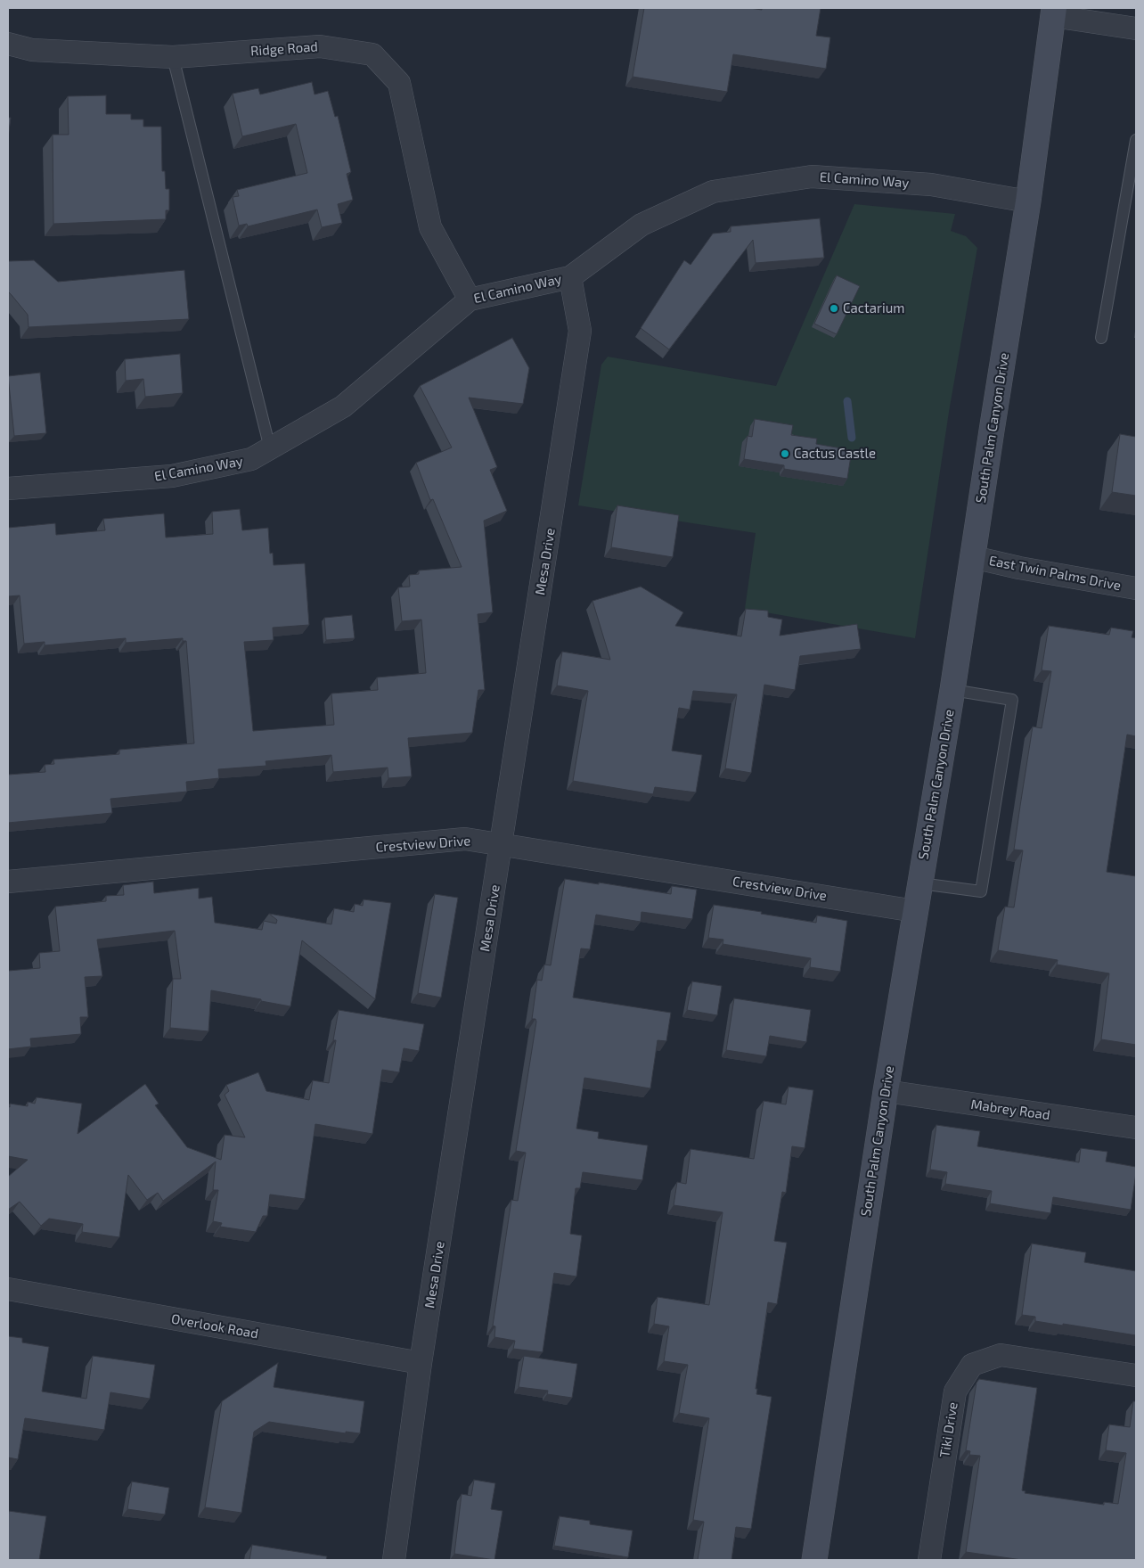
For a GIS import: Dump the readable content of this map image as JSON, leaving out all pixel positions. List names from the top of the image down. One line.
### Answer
{"streets":{"street":["Ridge Road","El Camino Way","South Palm Canyon Drive","Mesa Drive","East Twin Palms Drive","Crestview Drive","Mabrey Road","Overlook Road","Tiki Drive"]},"crossings":[["Ridge Road","El Camino Way"],["El Camino Way","South Palm Canyon Drive"],["El Camino Way","Mesa Drive"],["South Palm Canyon Drive","East Twin Palms Drive"],["South Palm Canyon Drive","Crestview Drive"],["South Palm Canyon Drive","Mabrey Road"],["Mesa Drive","Crestview Drive"],["Mesa Drive","Overlook Road"]],"places":["Cactarium","Cactus Castle"]}
